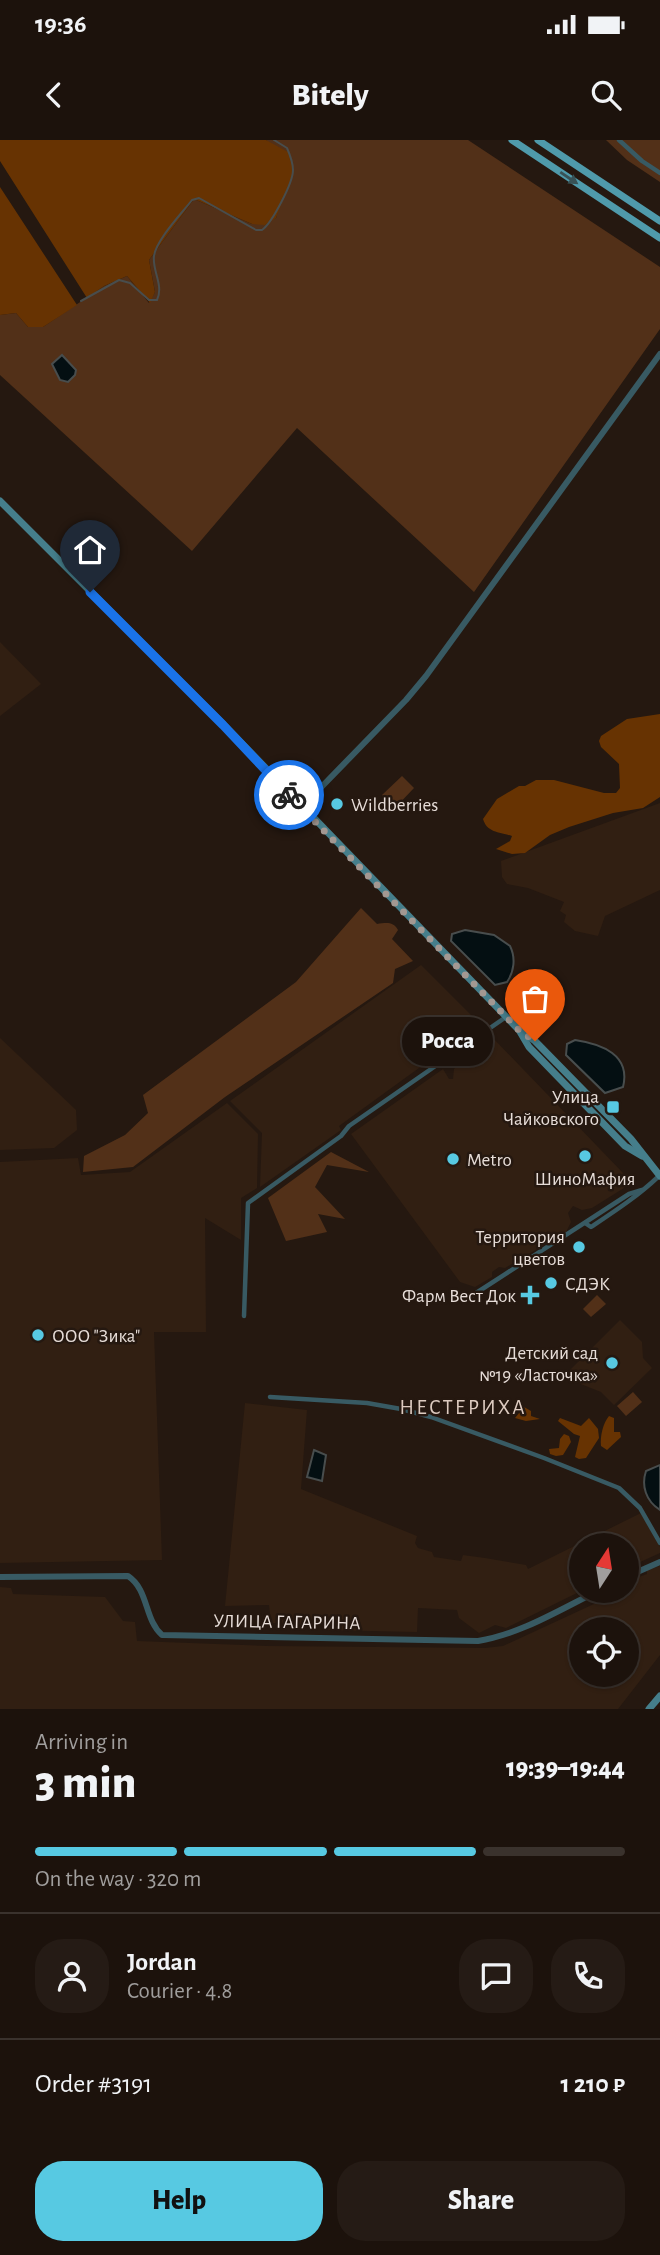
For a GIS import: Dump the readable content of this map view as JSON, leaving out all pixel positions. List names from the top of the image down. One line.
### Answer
{"streets":{"street":["УЛИЦА ГАГАРИНА"]},"districts":["НЕСТЕРИХА"],"places":{"other":["Wildberries","Росса","ШиноМафия","Metro","Территория цветов","СДЭК","ООО \"Зика\"","Детский сад №19 «Ласточка»"],"transit":["Улица Чайковского"],"health":["Фарм Вест Док"]},"north":"top","page":{"status":"19:36","header":"Bitely","bubble":"Росса","heading":["3 min","Arriving in","19:39–19:44"],"panel":["Jordan","Courier · 4.8","Order #3191","1 210 ₽"],"bar":"On the way · 320 m","buttons":["Help","Share"]}}
